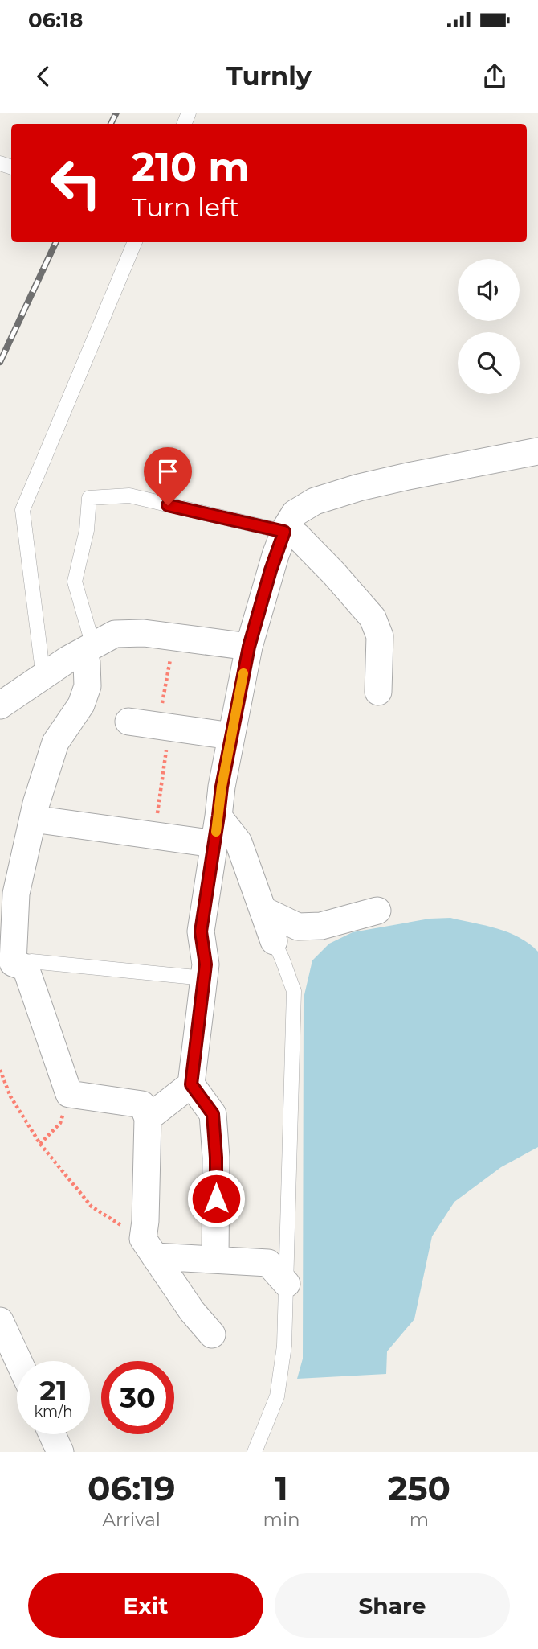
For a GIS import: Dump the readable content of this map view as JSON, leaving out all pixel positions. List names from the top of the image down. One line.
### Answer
{"page":{"status":"06:18","header":"Turnly","turn":["210 m","Turn left"],"speed":"21 km/h","limit":"30","eta":["06:19","Arrival","1","min","250","m"],"buttons":["Exit","Share"]}}
